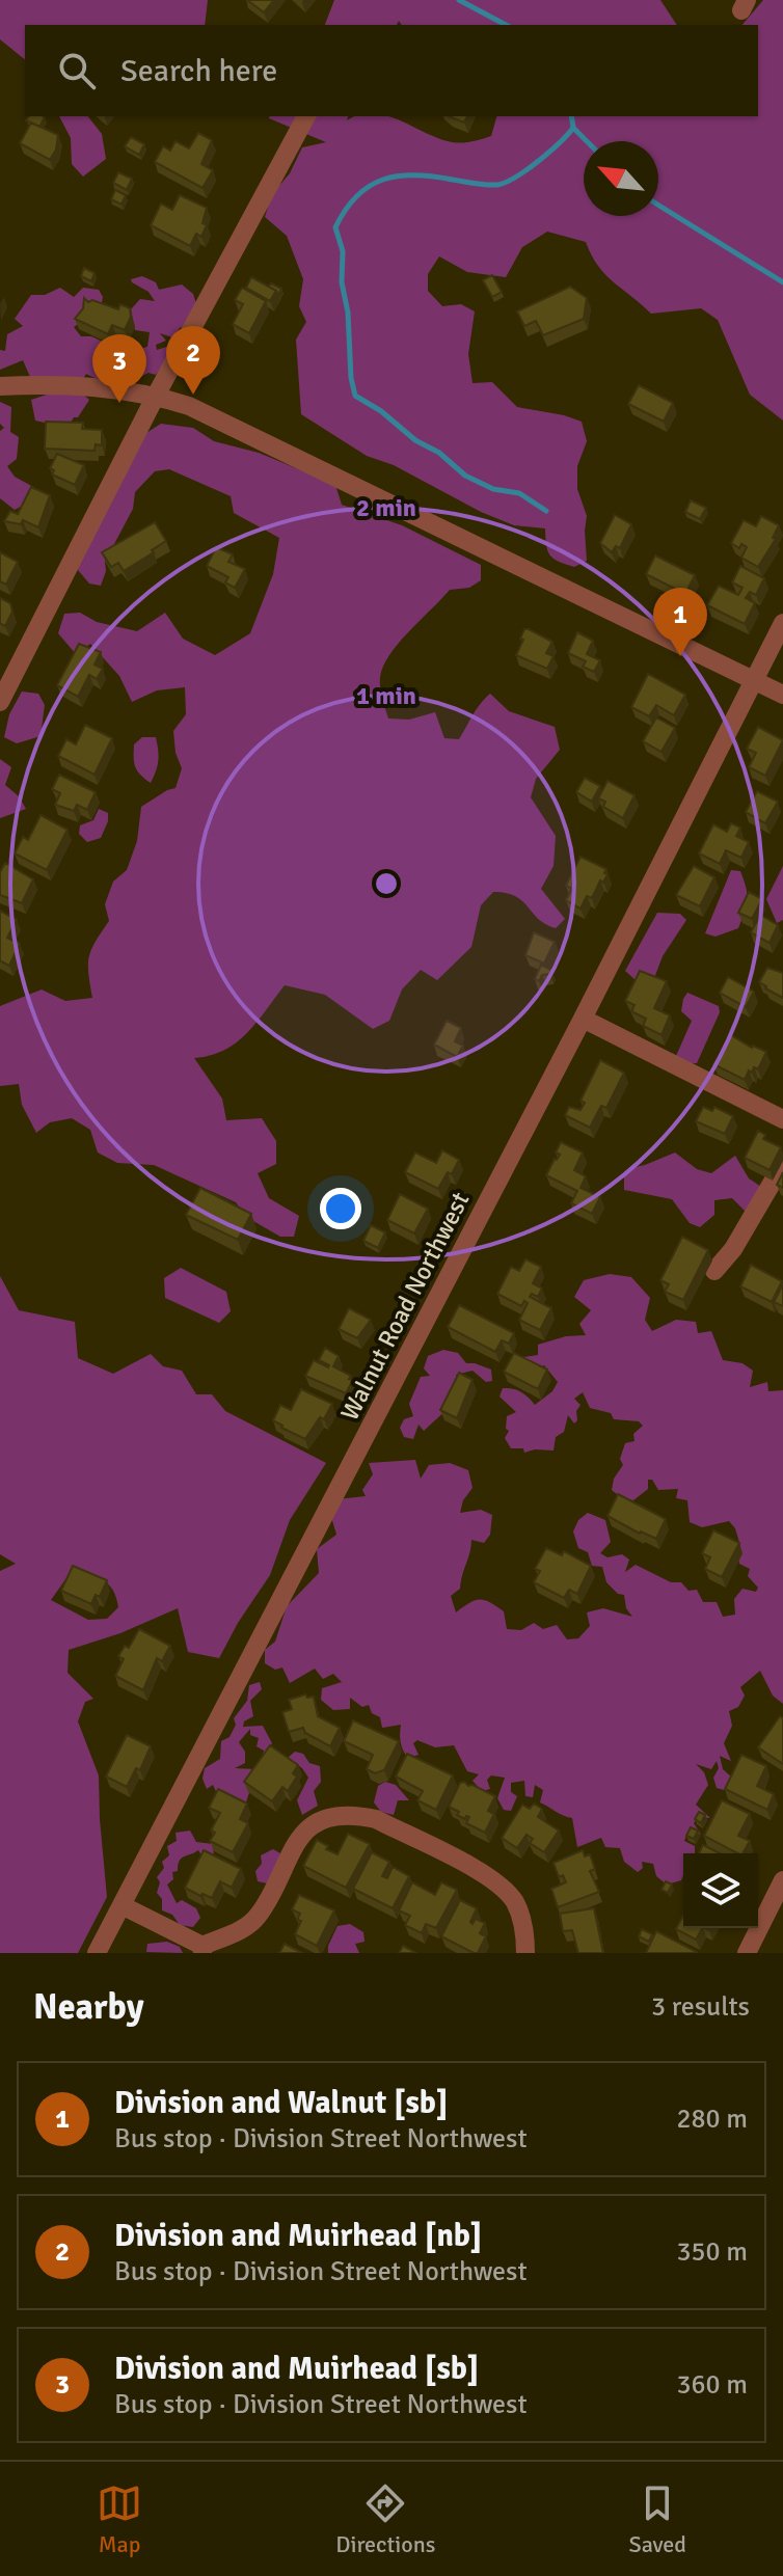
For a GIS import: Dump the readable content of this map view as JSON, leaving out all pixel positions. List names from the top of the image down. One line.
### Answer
{"streets":{"street":["Walnut Road Northwest"]},"north":"top left","page":{"search":"Search here","pins":["2","3","1"],"heading":["Nearby","3 results"],"list":[{"mark":"1","name":"Division and Walnut [sb]","note":"Bus stop · Division Street Northwest","value":"280 m"},{"mark":"2","name":"Division and Muirhead [nb]","note":"Bus stop · Division Street Northwest","value":"350 m"},{"mark":"3","name":"Division and Muirhead [sb]","note":"Bus stop · Division Street Northwest","value":"360 m"}],"nav":["Map","Directions","Saved"]},"rings":["2 min","1 min"]}
